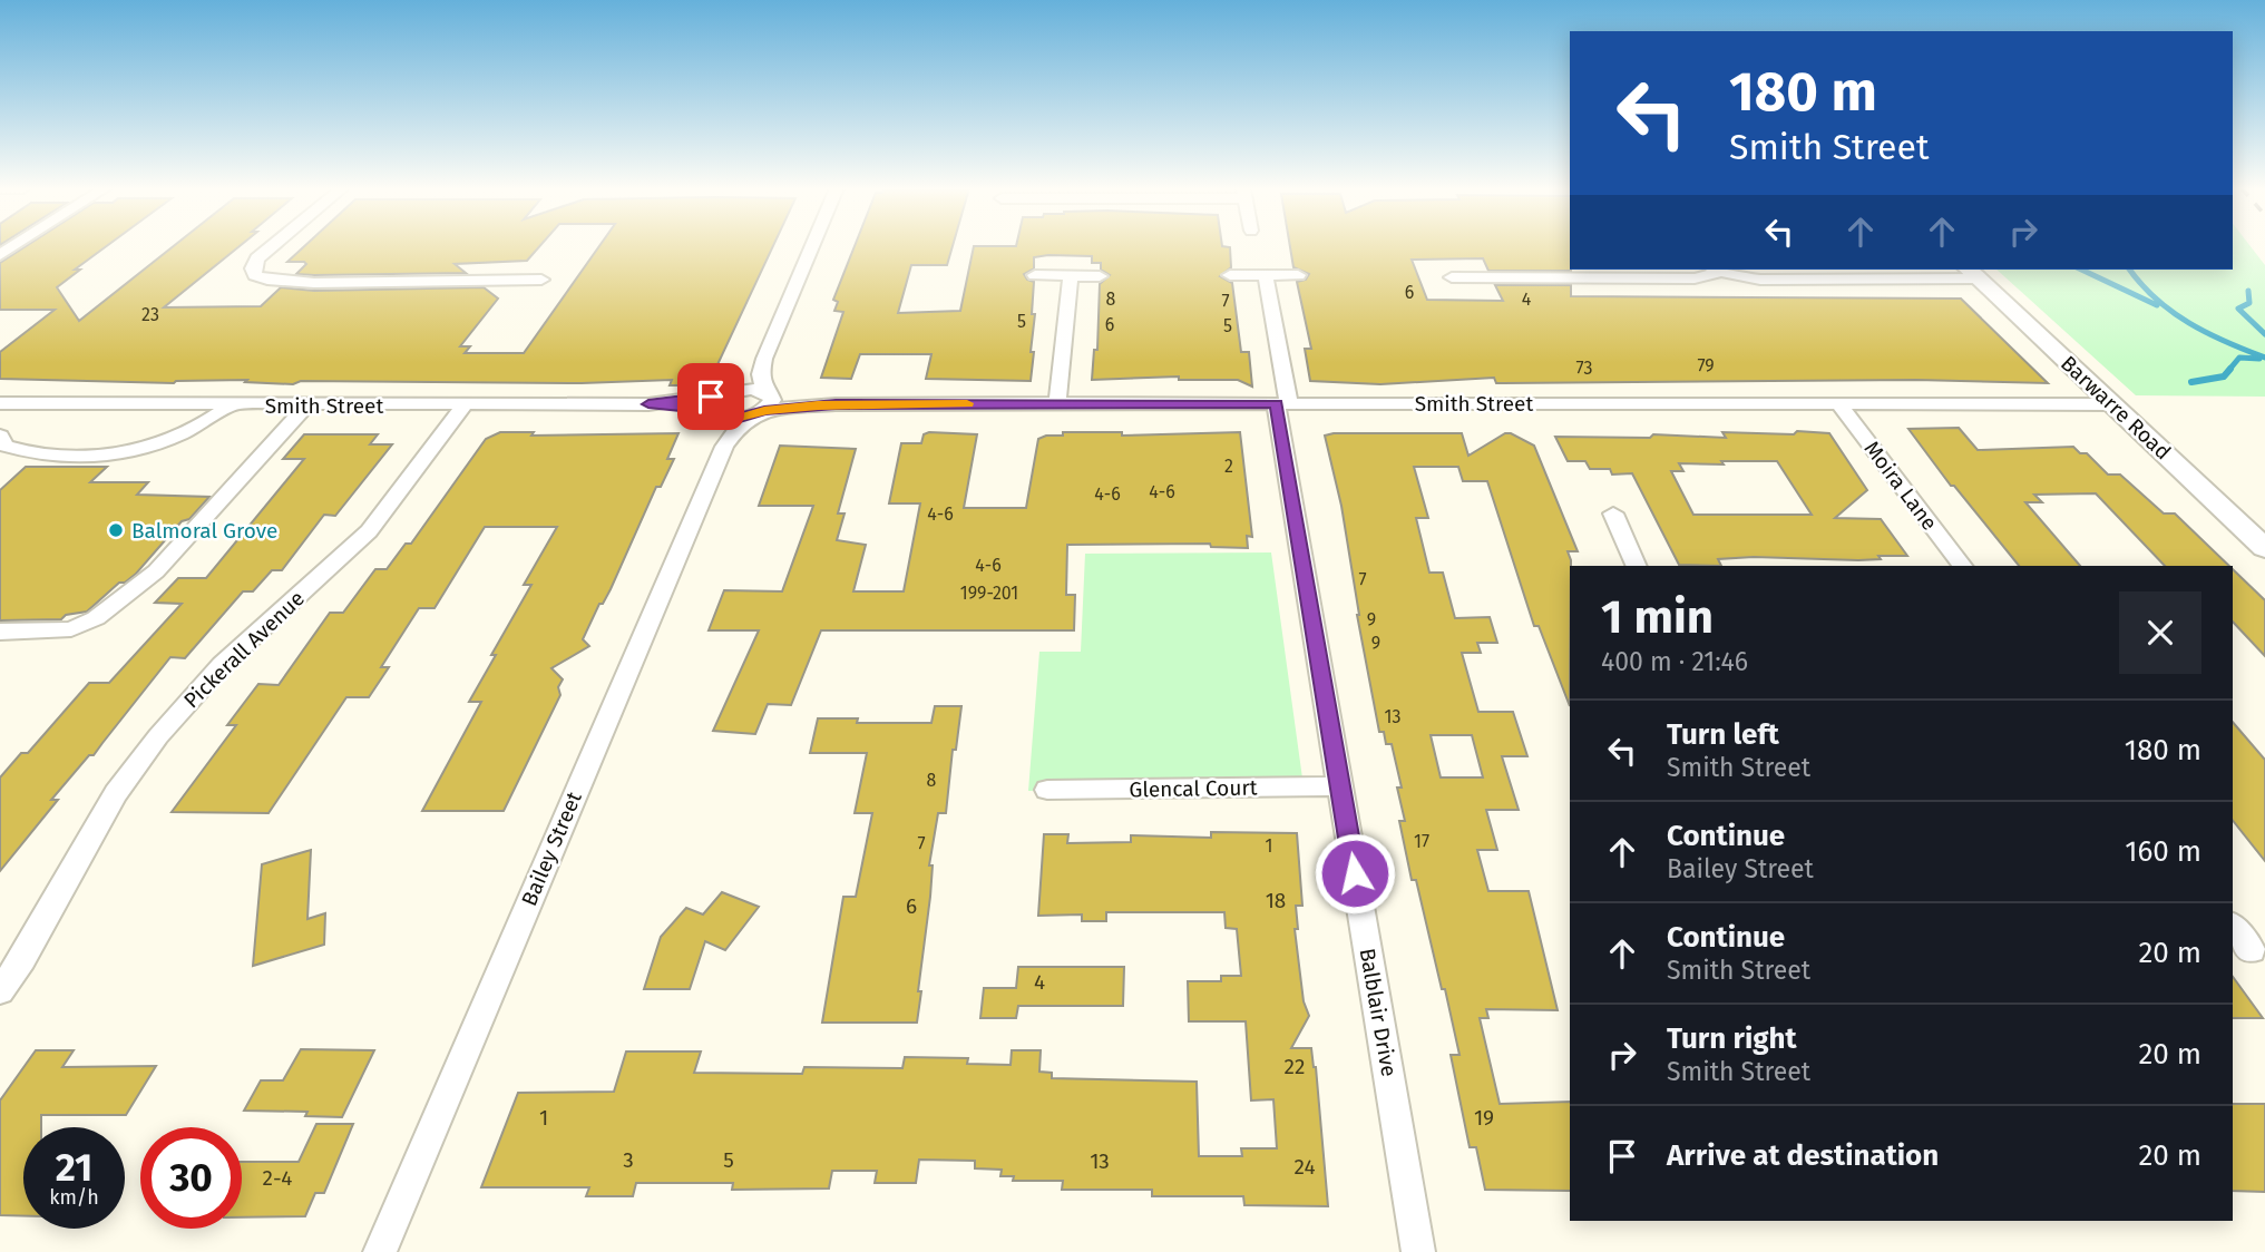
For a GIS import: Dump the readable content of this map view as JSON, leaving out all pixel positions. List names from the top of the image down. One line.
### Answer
{"streets":{"street":["Smith Street","Barwarre Road","Moira Lane","Pickerall Avenue","Glencal Court","Bailey Street","Balblair Drive"]},"crossings":[["Smith Street","Barwarre Road"],["Smith Street","Moira Lane"],["Smith Street","Pickerall Avenue"],["Smith Street","Bailey Street"],["Smith Street","Balblair Drive"],["Glencal Court","Balblair Drive"]],"places":["Balmoral Grove"],"house_numbers":["6","8","4","7","23","5","6","5","79","73","2","4-6","4-6","4-6","4-6","7","199-201","9","9","13","8","17","7","1","18","6","4","22","1","19","3","5","13","24","2-4"],"page":{"turn":["180 m","Smith Street"],"heading":["1 min","400 m · 21:46"],"list":[{"name":"Turn left","note":"Smith Street","value":"180 m"},{"name":"Continue","note":"Bailey Street","value":"160 m"},{"name":"Continue","note":"Smith Street","value":"20 m"},{"name":"Turn right","note":"Smith Street","value":"20 m"},{"name":"Arrive at destination","value":"20 m"}],"speed":"21 km/h","limit":"30"}}
